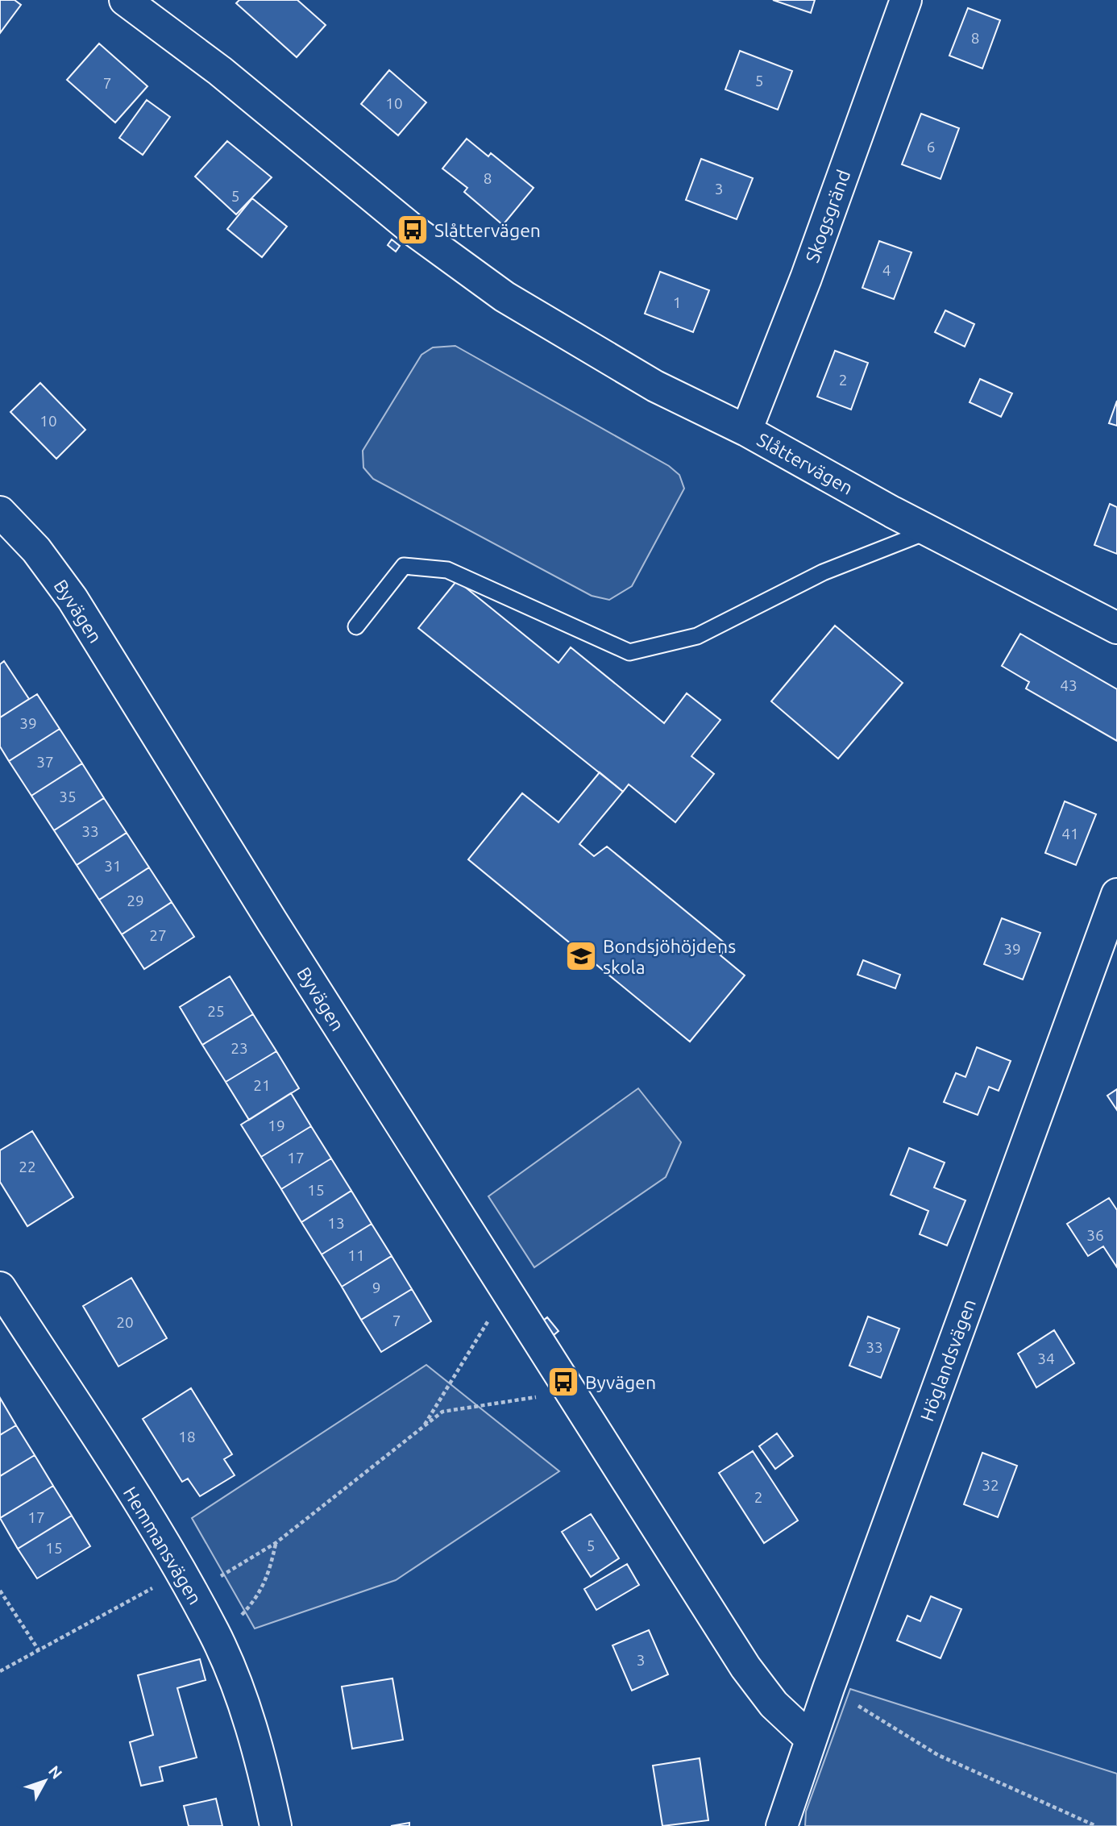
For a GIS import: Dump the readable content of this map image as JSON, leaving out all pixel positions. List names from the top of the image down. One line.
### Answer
{"streets":{"street":["Skogsgränd","Slåttervägen","Byvägen","Höglandsvägen","Hemmansvägen"]},"crossings":[["Skogsgränd","Slåttervägen"],["Byvägen","Höglandsvägen"]],"places":{"bus stop":["Slåttervägen","Byvägen"],"school or university":["Bondsjöhöjdens skola"]},"house_numbers":["8","5","7","10","6","8","3","5","4","1","2","10","43","39","37","35","33","41","31","29","27","39","25","23","21","19","17","22","15","13","36","11","9","7","20","33","34","18","32","2","17","5","15","3"],"north":"top right"}
